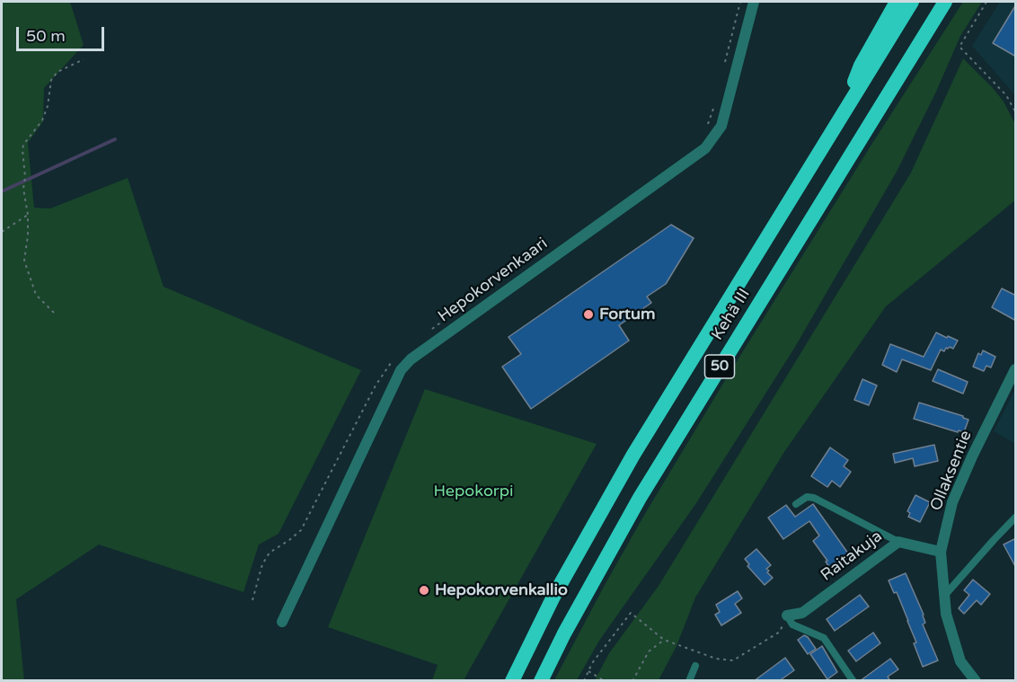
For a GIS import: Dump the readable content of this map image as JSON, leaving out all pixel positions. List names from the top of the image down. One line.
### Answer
{"streets":{"highway":["Kehä III","50"],"street":["Hepokorvenkaari","Ollaksentie","Raitakuja"]},"crossings":[["Ollaksentie","Raitakuja"]],"parks":["Hepokorpi"],"places":["Fortum","Hepokorvenkallio"],"scale_bar":"50 m"}
